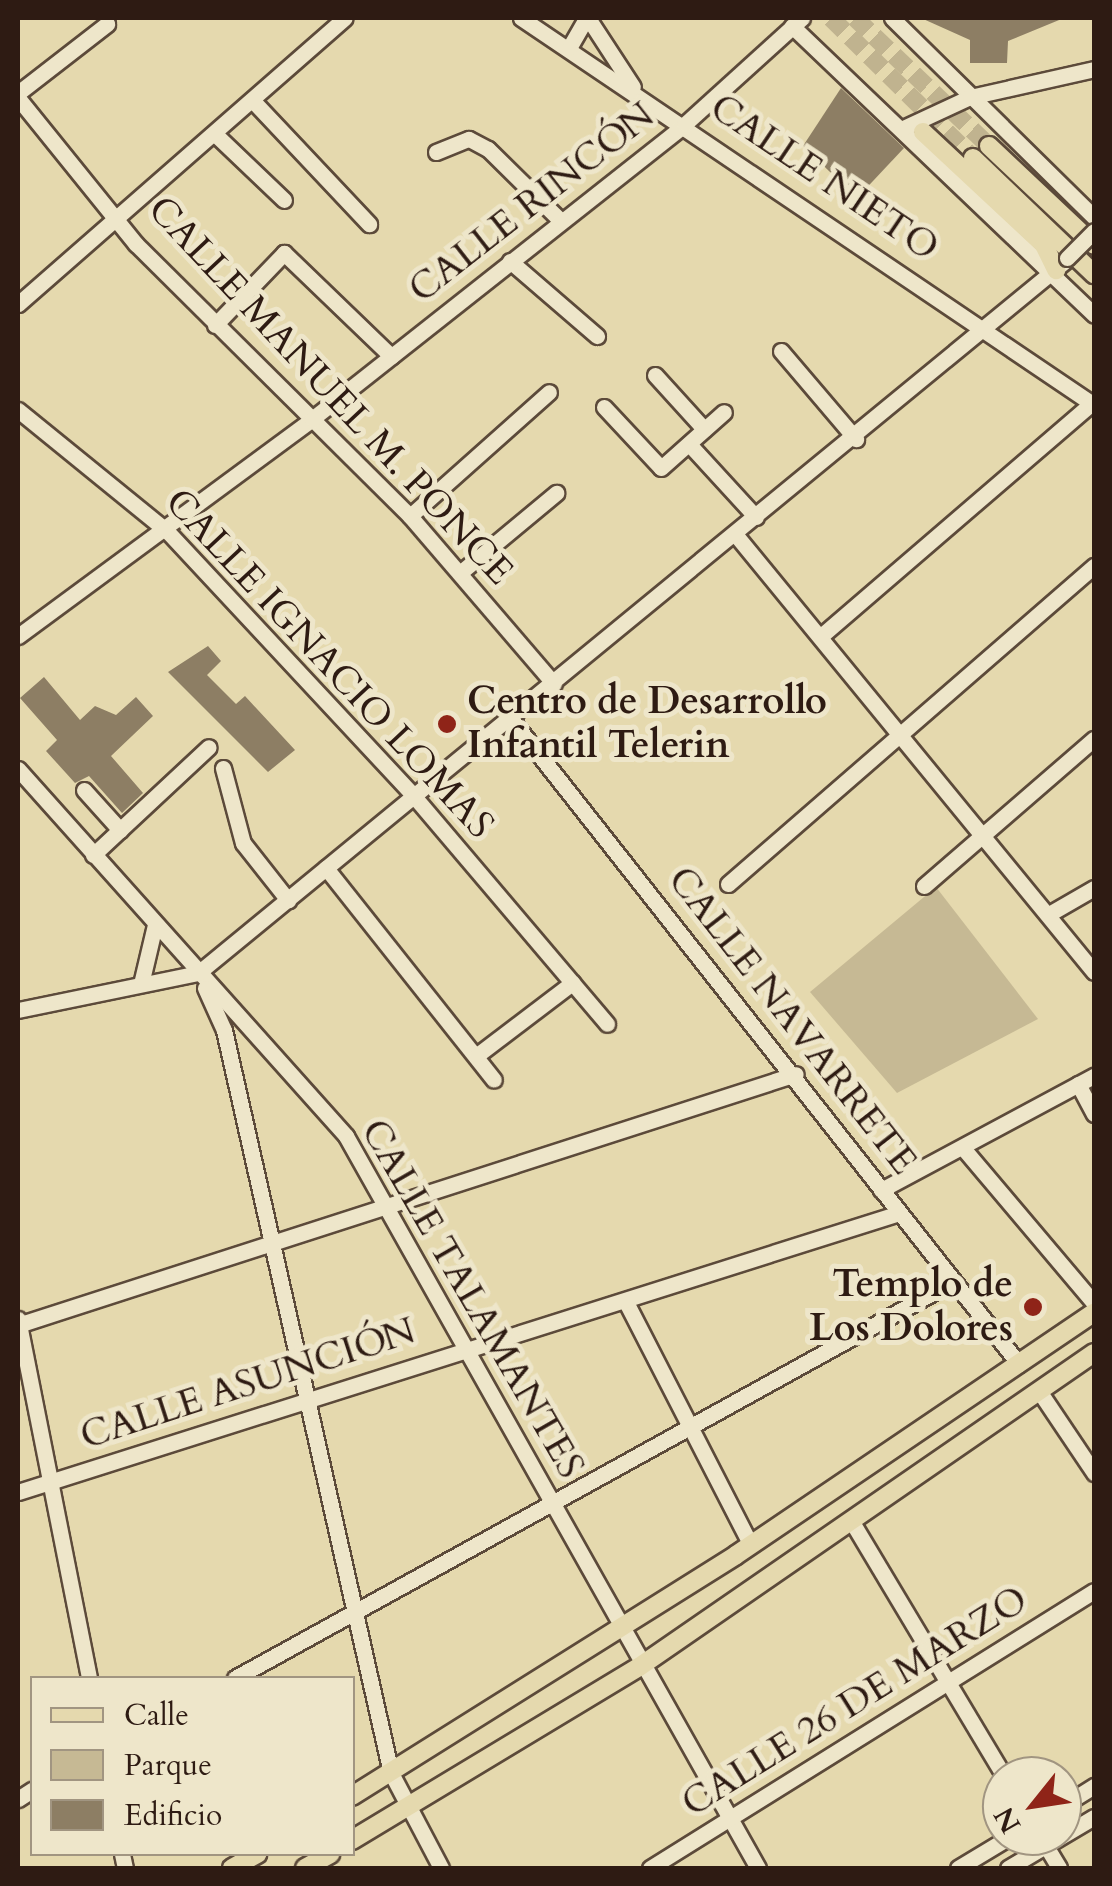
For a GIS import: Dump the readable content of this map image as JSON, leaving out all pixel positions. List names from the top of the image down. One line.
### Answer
{"streets":{"street":["CALLE NIETO","CALLE RINCÓN","CALLE MANUEL M. PONCE","CALLE IGNACIO LOMAS","CALLE NAVARRETE","CALLE TALAMANTES","CALLE ASUNCIÓN","CALLE 26 DE MARZO"]},"crossings":[["CALLE NIETO","CALLE RINCÓN"],["CALLE RINCÓN","CALLE MANUEL M. PONCE"],["CALLE RINCÓN","CALLE IGNACIO LOMAS"],["CALLE NAVARRETE","CALLE ASUNCIÓN"],["CALLE TALAMANTES","CALLE ASUNCIÓN"],["CALLE TALAMANTES","CALLE 26 DE MARZO"]],"places":["Centro de Desarrollo Infantil Telerin","Templo de Los Dolores"],"legend":["Calle","Parque","Edificio"],"north":"bottom left"}
